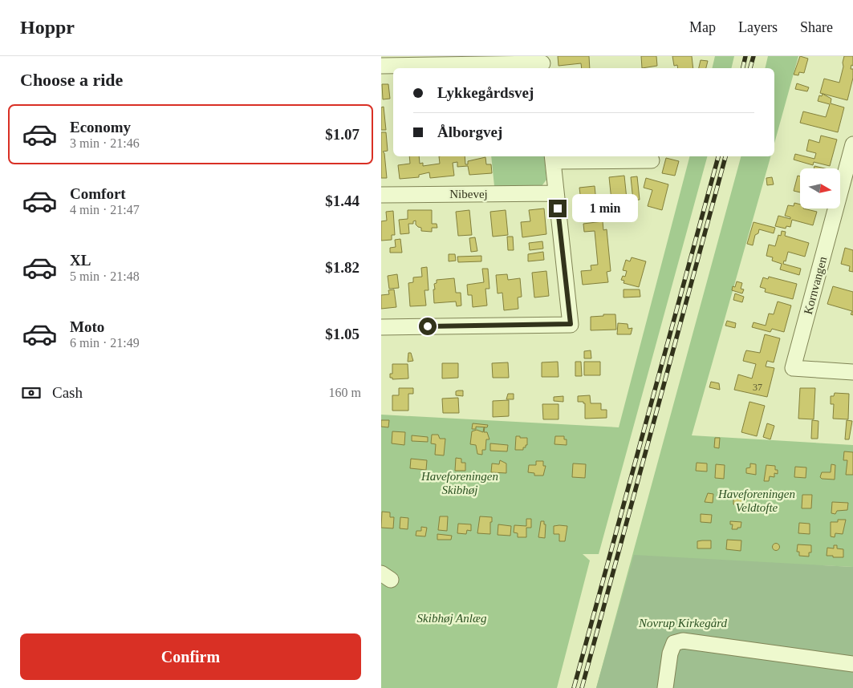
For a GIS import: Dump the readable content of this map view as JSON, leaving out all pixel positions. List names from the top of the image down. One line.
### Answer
{"streets":{"street":["Nibevej","Kornvangen"]},"parks":["Haveforeningen Skibhøj","Haveforeningen Veldtofte","Skibhøj Anlæg","Novrup Kirkegård"],"house_numbers":["37"],"north":"right","page":{"header":"Hoppr","nav":["Map","Layers","Share"],"heading":"Choose a ride","banner":["Lykkegårdsvej","Ålborgvej"],"list":[{"name":"Economy","note":"3 min · 21:46","value":"$1.07"},{"name":"Comfort","note":"4 min · 21:47","value":"$1.44"},{"name":"XL","note":"5 min · 21:48","value":"$1.82"},{"name":"Moto","note":"6 min · 21:49","value":"$1.05"}],"bubble":"1 min","pay":["Cash","160 m"],"buttons":"Confirm"}}
